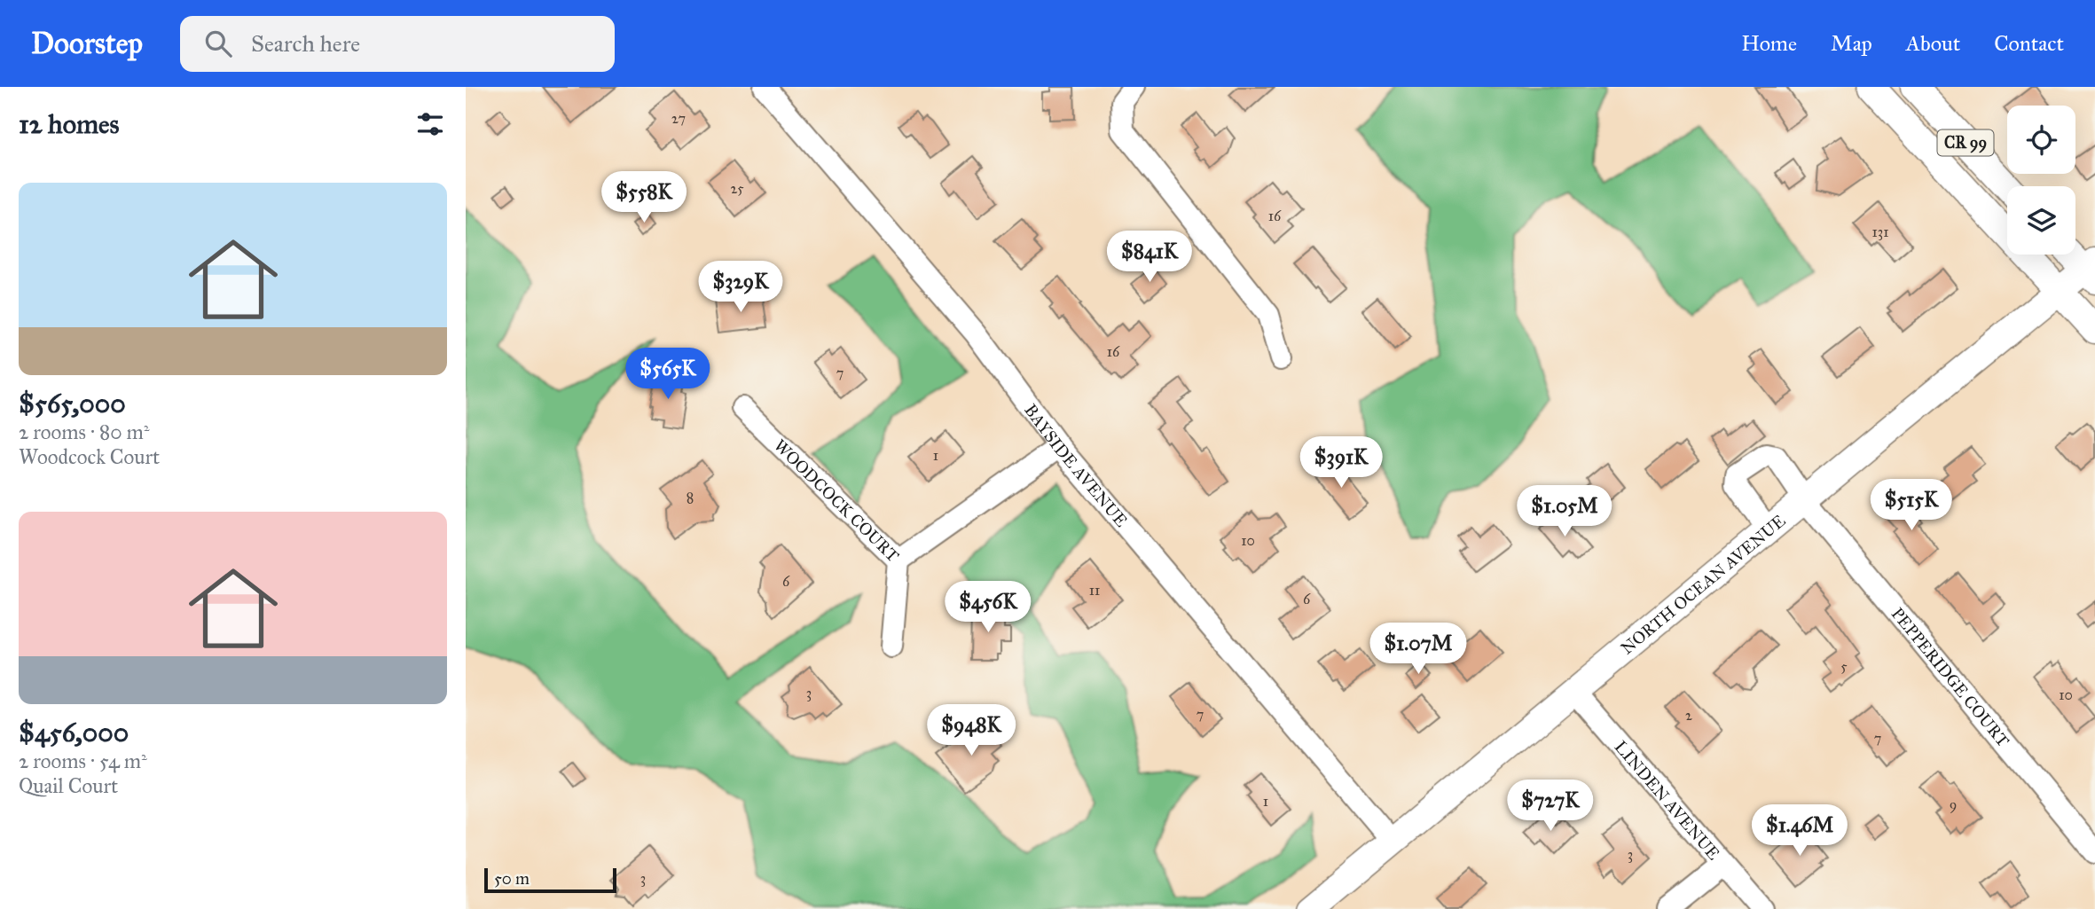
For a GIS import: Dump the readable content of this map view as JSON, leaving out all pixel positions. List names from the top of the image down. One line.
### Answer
{"streets":{"main road":["CR 99","NORTH OCEAN AVENUE"],"street":["BAYSIDE AVENUE","WOODCOCK COURT","PEPPERIDGE COURT","LINDEN AVENUE"]},"crossings":[["CR 99","NORTH OCEAN AVENUE"],["BAYSIDE AVENUE","WOODCOCK COURT"],["BAYSIDE AVENUE","NORTH OCEAN AVENUE"],["NORTH OCEAN AVENUE","PEPPERIDGE COURT"],["NORTH OCEAN AVENUE","LINDEN AVENUE"]],"house_numbers":["27","25","16","131","16","7","1","8","10","6","11","6","5","3","10","7","2","7","1","9","3","3"],"scale_bar":"50 m","page":{"header":"Doorstep","search":"Search here","nav":["Home","Map","About","Contact"],"heading":"12 homes","list":[{"name":"$565,000","note":"2 rooms · 80 m² · Woodcock Court"},{"name":"$456,000","note":"2 rooms · 54 m² · Quail Court"}],"price":["$558K","$841K","$329K","$565K","$391K","$515K","$1.05M","$456K","$1.07M","$948K","$727K","$1.46M"],"scale":"50 m"}}
